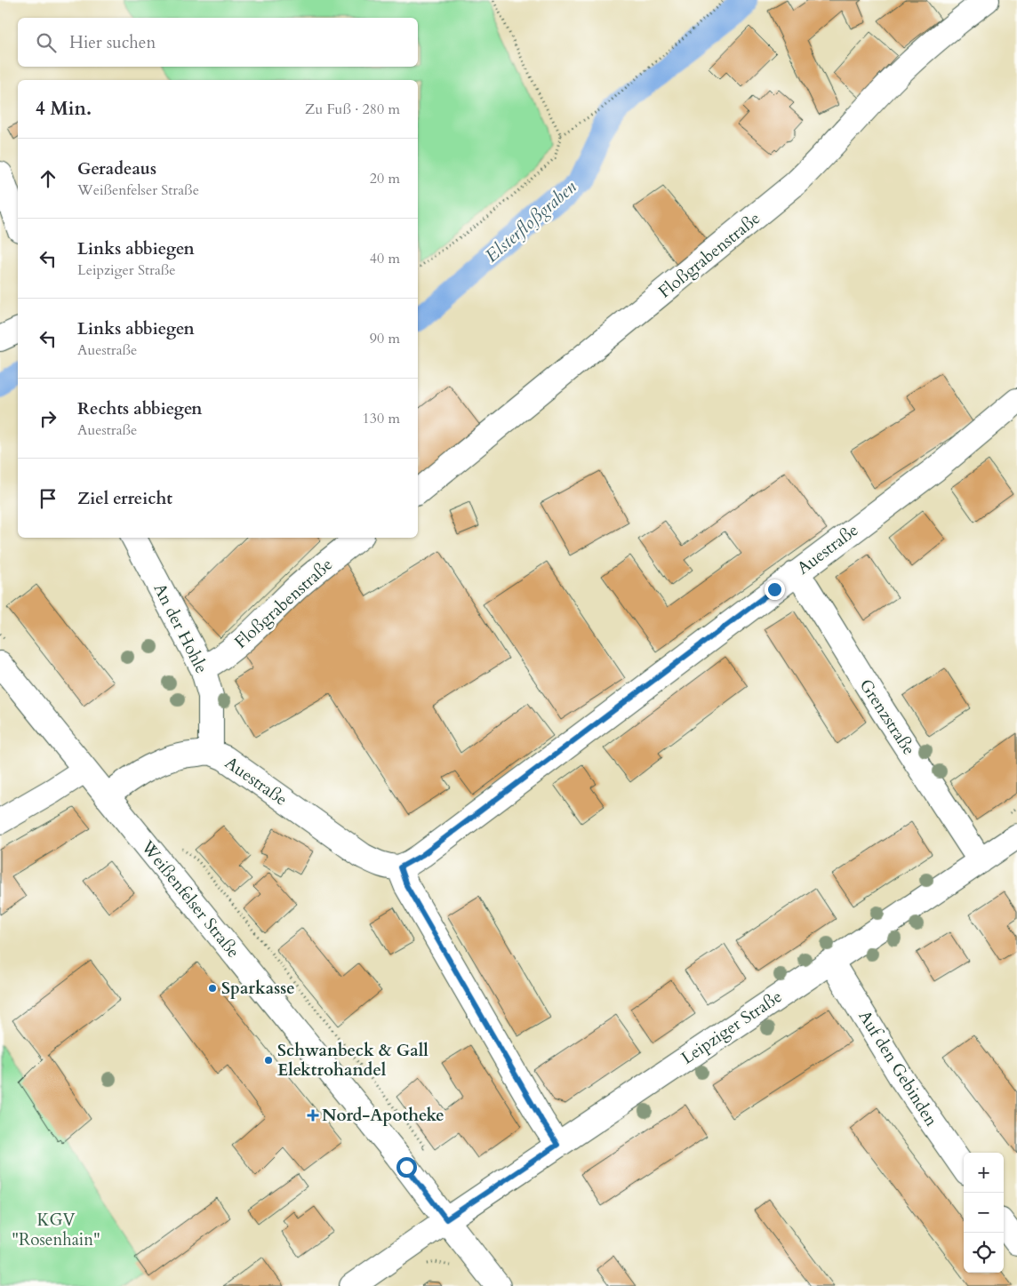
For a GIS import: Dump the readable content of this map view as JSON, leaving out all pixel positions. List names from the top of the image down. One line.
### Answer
{"streets":{"street":["Floßgrabenstraße","Auestraße","An der Hohle","Grenzstraße","Weißenfelser Straße","Leipziger Straße","Auf den Gebinden"]},"crossings":[["Floßgrabenstraße","An der Hohle"],["Auestraße","An der Hohle"],["Auestraße","Grenzstraße"],["Auestraße","Weißenfelser Straße"],["Grenzstraße","Leipziger Straße"],["Weißenfelser Straße","Leipziger Straße"],["Leipziger Straße","Auf den Gebinden"]],"water":["Elsterfloßgraben"],"parks":["KGV \"Rosenhain\""],"places":{"other":["Sparkasse","Schwanbeck & Gall Elektrohandel"],"health":["Nord-Apotheke"]},"page":{"search":"Hier suchen","heading":["4 Min.","Zu Fuß · 280 m"],"list":[["Geradeaus","Weißenfelser Straße","20 m"],["Links abbiegen","Leipziger Straße","40 m"],["Links abbiegen","Auestraße","90 m"],["Rechts abbiegen","Auestraße","130 m"],"Ziel erreicht"],"map_buttons":["+","−"]}}
